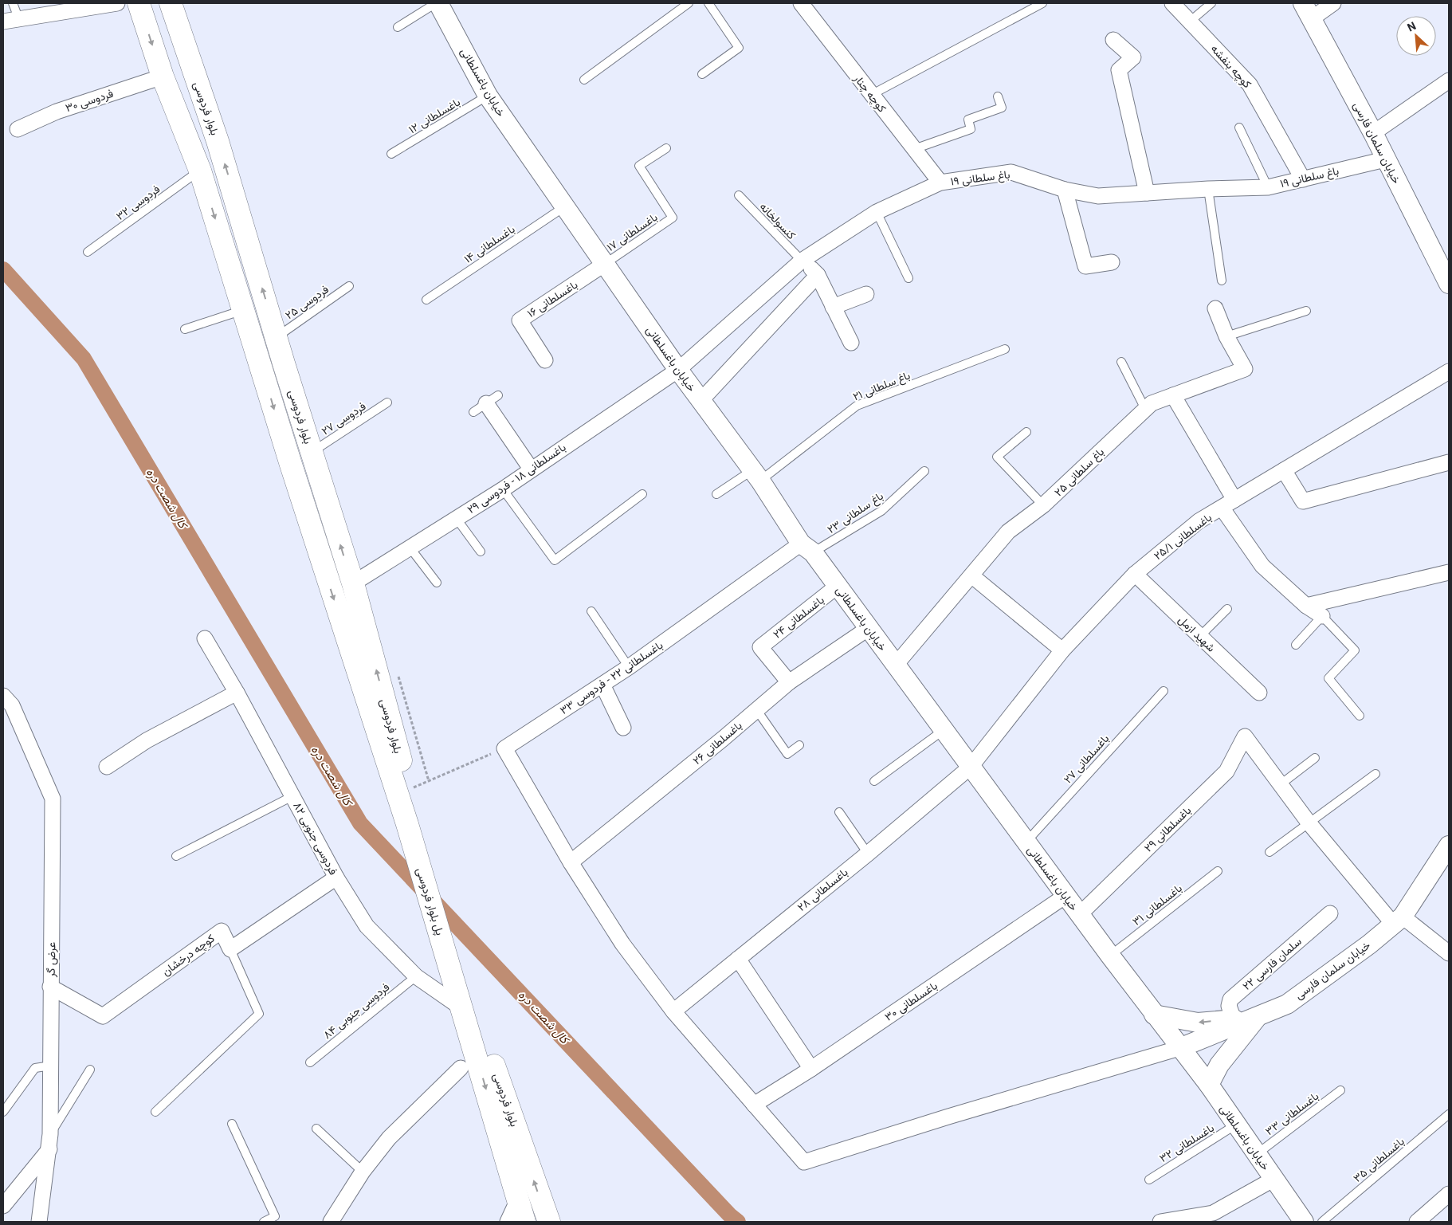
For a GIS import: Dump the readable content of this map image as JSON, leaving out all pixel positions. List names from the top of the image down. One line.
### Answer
{"streets":{"main road":["بلوار فردوسی","پل بلوار فردوسی"],"street":["کوچه بنفشه","خیابان باغسلطانی","کوچه چنار","فردوسی ۳۰","خیابان سلمان فارسی","باغ سلطانی ۱۹","باغسلطانی ۱۶","باغ سلطانی ۲۵","باغسلطانی ۱۸ - فردوسی ۲۹","باغسلطانی ۲۵/۱","باغسلطانی ۲۴","شهید ازمل","باغسلطانی ۲۲ - فردوسی ۳۳","باغسلطانی ۲۶","باغسلطانی ۲۹","فردوسی جنوبی ۸۲","باغسلطانی ۲۸","کوچه درخشان","عرض گر","سلمان فارسی ۲۲","باغسلطانی ۳۰"],"lane":["باغسلطانی ۱۲","فردوسی ۳۲","کنسولخانه","باغسلطانی ۱۷","باغسلطانی ۱۴","فردوسی ۲۵","باغ سلطانی ۲۱","فردوسی ۲۷","باغ سلطانی ۲۳","باغسلطانی ۲۷","باغسلطانی ۳۱","فردوسی جنوبی ۸۴","باغسلطانی ۳۳","باغسلطانی ۳۲","باغسلطانی ۳۵"]},"crossings":[["کوچه بنفشه","باغ سلطانی ۱۹"],["خیابان باغسلطانی","باغسلطانی ۱۲"],["خیابان باغسلطانی","خیابان سلمان فارسی"],["خیابان باغسلطانی","باغ سلطانی ۱۹"],["خیابان باغسلطانی","باغسلطانی ۱۷"],["خیابان باغسلطانی","باغسلطانی ۱۴"],["خیابان باغسلطانی","باغسلطانی ۱۶"],["خیابان باغسلطانی","باغ سلطانی ۲۱"],["خیابان باغسلطانی","باغ سلطانی ۲۵"],["خیابان باغسلطانی","باغسلطانی ۱۸ - فردوسی ۲۹"],["خیابان باغسلطانی","باغ سلطانی ۲۳"],["خیابان باغسلطانی","باغسلطانی ۲۵/۱"],["خیابان باغسلطانی","باغسلطانی ۲۴"],["خیابان باغسلطانی","باغسلطانی ۲۲ - فردوسی ۳۳"],["خیابان باغسلطانی","باغسلطانی ۲۶"],["خیابان باغسلطانی","باغسلطانی ۲۷"],["خیابان باغسلطانی","باغسلطانی ۲۹"],["خیابان باغسلطانی","باغسلطانی ۲۸"],["خیابان باغسلطانی","باغسلطانی ۳۱"],["خیابان باغسلطانی","باغسلطانی ۳۰"],["خیابان باغسلطانی","باغسلطانی ۳۳"],["خیابان باغسلطانی","باغسلطانی ۳۲"],["کوچه چنار","باغ سلطانی ۱۹"],["فردوسی ۳۰","بلوار فردوسی"],["بلوار فردوسی","فردوسی ۳۲"],["بلوار فردوسی","فردوسی ۲۵"],["بلوار فردوسی","فردوسی ۲۷"],["بلوار فردوسی","باغسلطانی ۱۸ - فردوسی ۲۹"],["بلوار فردوسی","فردوسی جنوبی ۸۲"],["بلوار فردوسی","پل بلوار فردوسی"],["خیابان سلمان فارسی","باغ سلطانی ۱۹"],["باغ سلطانی ۱۹","کنسولخانه"],["باغ سلطانی ۱۹","باغسلطانی ۱۸ - فردوسی ۲۹"],["باغسلطانی ۱۷","باغسلطانی ۱۶"],["باغ سلطانی ۲۳","باغسلطانی ۲۲ - فردوسی ۳۳"],["باغسلطانی ۲۵/۱","شهید ازمل"],["باغسلطانی ۲۵/۱","باغسلطانی ۲۸"],["باغسلطانی ۲۴","باغسلطانی ۲۶"],["فردوسی جنوبی ۸۲","کوچه درخشان"],["فردوسی جنوبی ۸۲","فردوسی جنوبی ۸۴"],["کوچه درخشان","عرض گر"]],"water":["کال شصت دره"],"north":"top left"}
